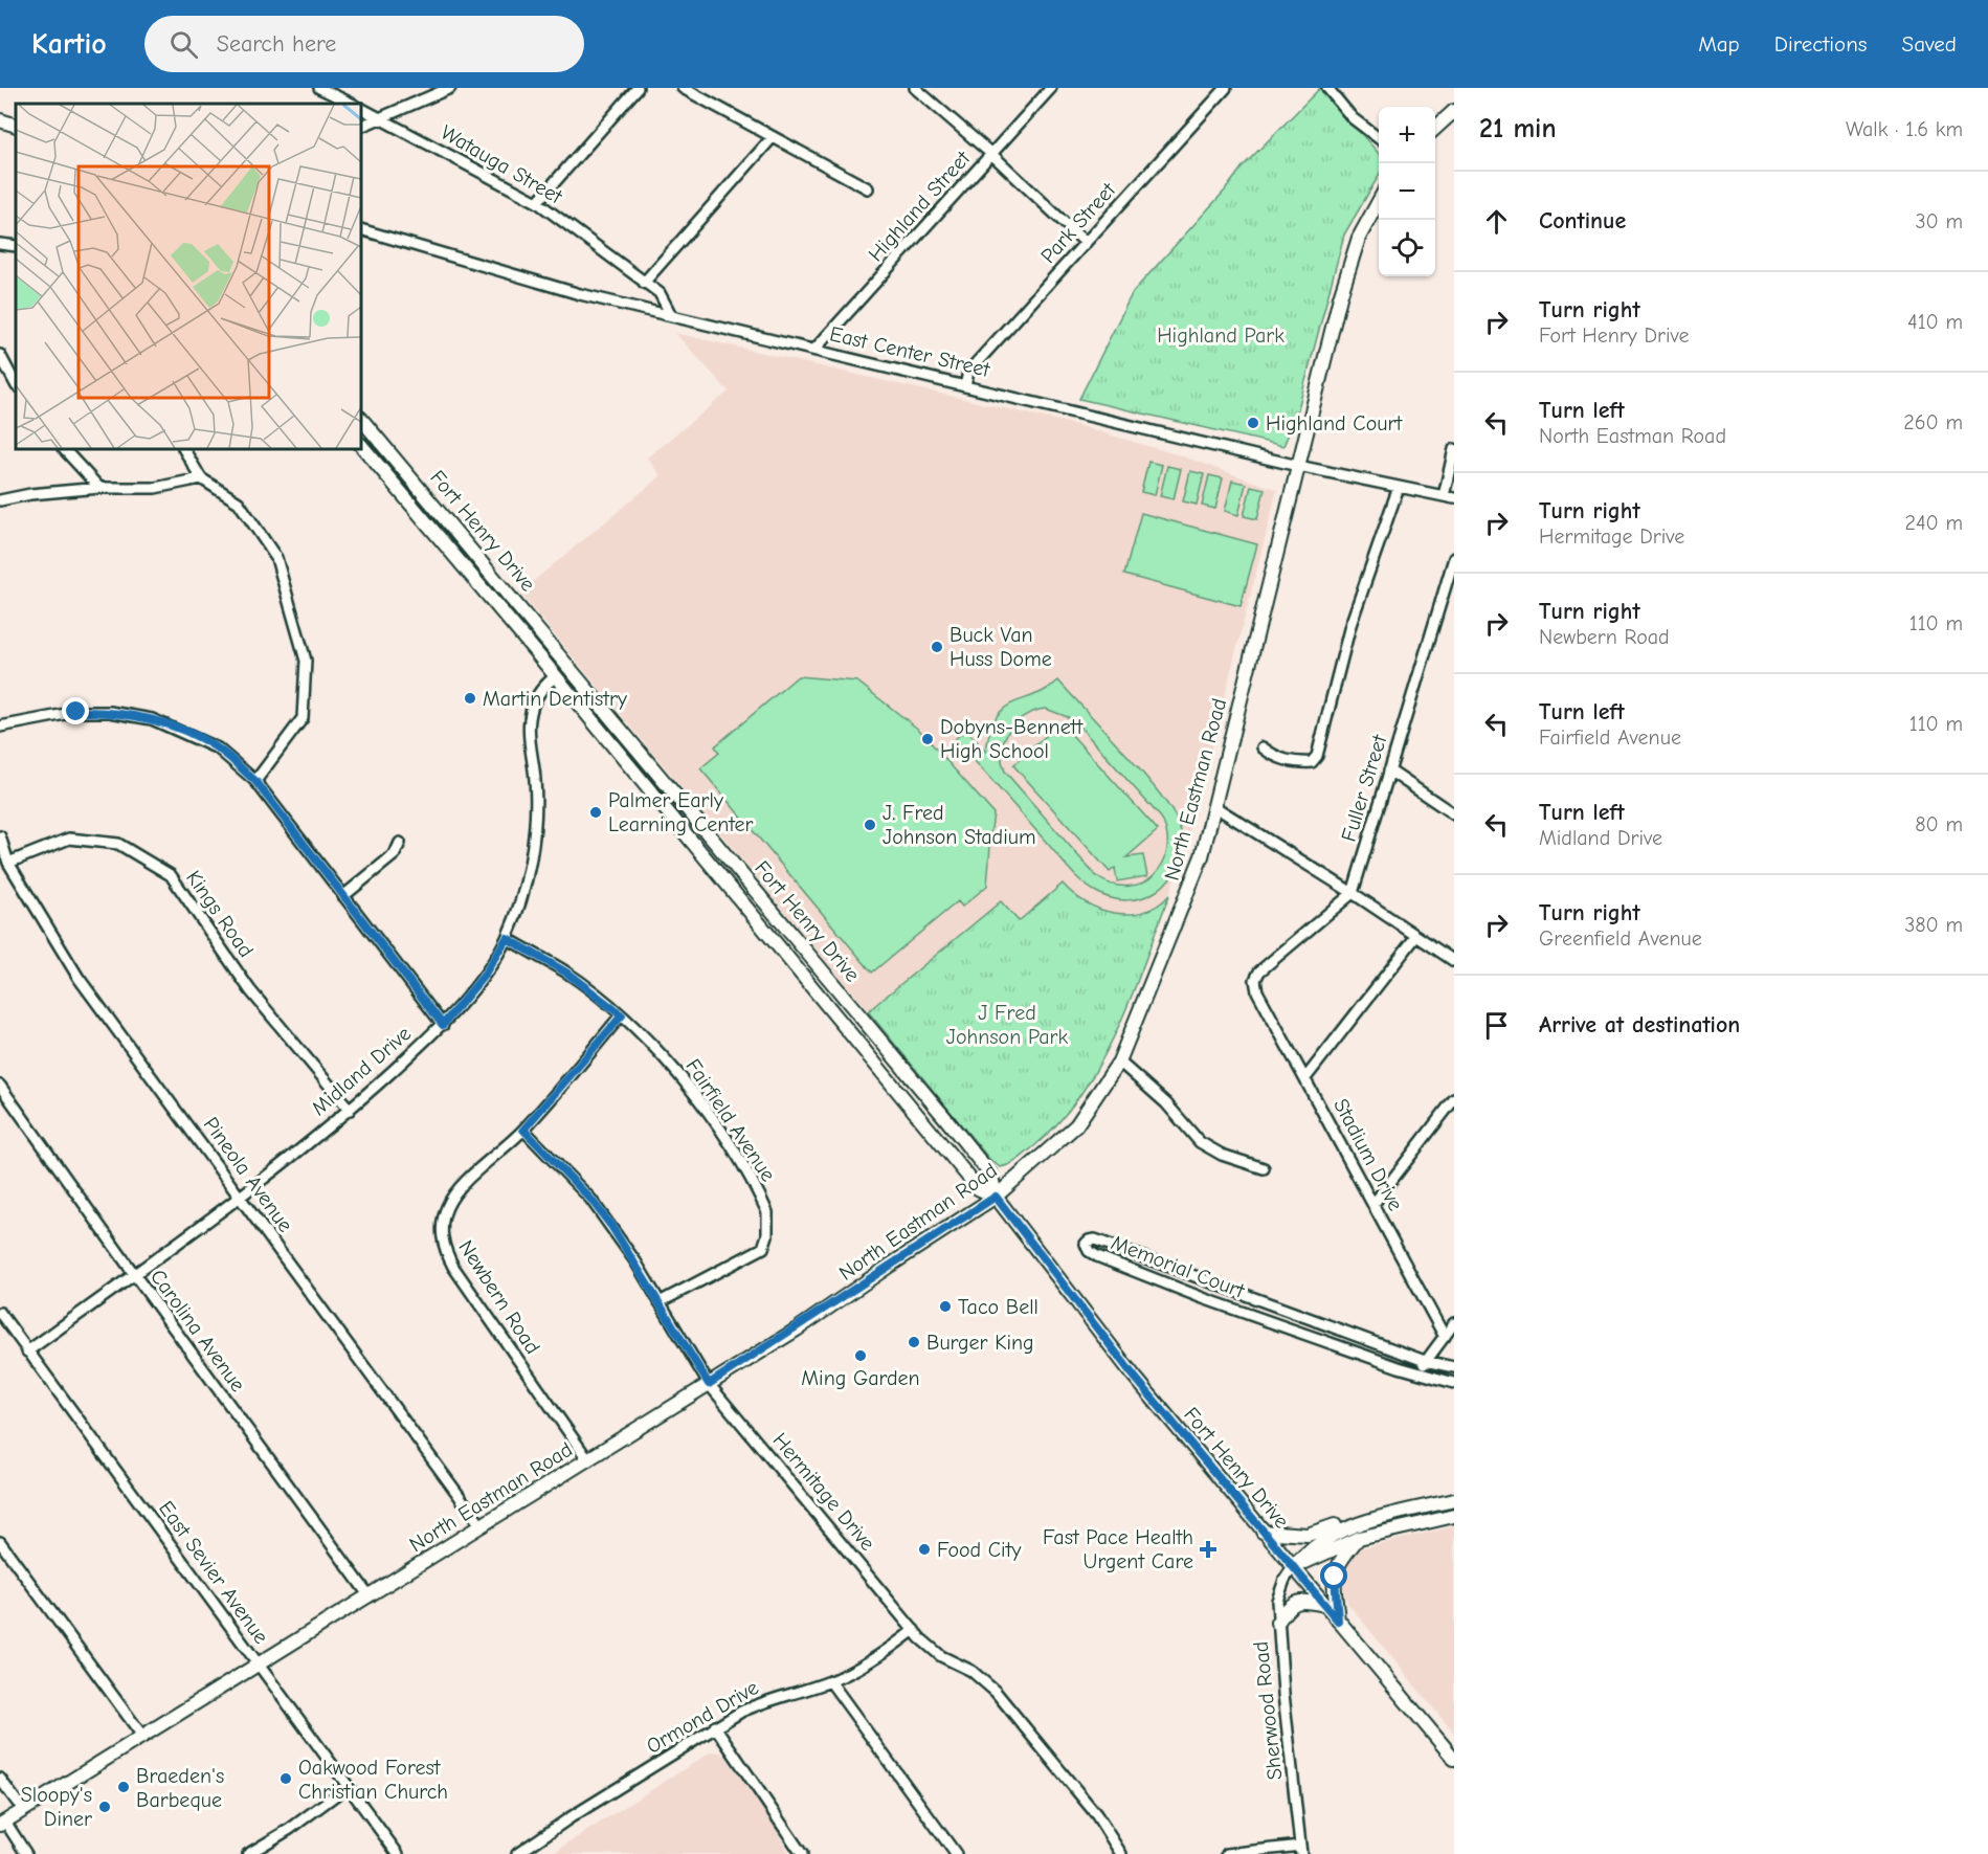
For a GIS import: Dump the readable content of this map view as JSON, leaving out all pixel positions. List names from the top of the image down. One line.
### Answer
{"streets":{"main road":["Fort Henry Drive","North Eastman Road"],"street":["Watauga Street","Highland Street","Park Street","East Center Street","Fuller Street","Kings Road","Midland Drive","Fairfield Avenue","Stadium Drive","Pineola Avenue","Memorial Court","Newbern Road","Carolina Avenue","Hermitage Drive","East Sevier Avenue","Sherwood Road","Ormond Drive"]},"crossings":[["Watauga Street","East Center Street"],["Highland Street","East Center Street"],["Park Street","East Center Street"],["East Center Street","North Eastman Road"],["Fort Henry Drive","North Eastman Road"],["Fort Henry Drive","Midland Drive"],["Fort Henry Drive","Sherwood Road"],["Fuller Street","Stadium Drive"],["North Eastman Road","Pineola Avenue"],["North Eastman Road","Newbern Road"],["North Eastman Road","Carolina Avenue"],["North Eastman Road","Hermitage Drive"],["North Eastman Road","East Sevier Avenue"],["Kings Road","Midland Drive"],["Kings Road","Pineola Avenue"],["Midland Drive","Fairfield Avenue"],["Midland Drive","Pineola Avenue"],["Midland Drive","Carolina Avenue"],["Midland Drive","East Sevier Avenue"],["Fairfield Avenue","Newbern Road"],["Fairfield Avenue","Hermitage Drive"],["Newbern Road","Hermitage Drive"],["Hermitage Drive","Ormond Drive"]],"parks":["Highland Park","J Fred Johnson Park"],"places":{"other":["Highland Court","Buck Van Huss Dome","Martin Dentistry","Dobyns-Bennett High School","Palmer Early Learning Center","J. Fred Johnson Stadium","Taco Bell","Burger King","Ming Garden","Food City","Oakwood Forest Christian Church","Braeden's Barbeque","Sloopy's Diner"],"health":["Fast Pace Health Urgent Care"]},"page":{"header":"Kartio","search":"Search here","nav":["Map","Directions","Saved"],"heading":["21 min","Walk · 1.6 km"],"map_buttons":["+","−"],"list":[["Continue","30 m"],["Turn right","Fort Henry Drive","410 m"],["Turn left","North Eastman Road","260 m"],["Turn right","Hermitage Drive","240 m"],["Turn right","Newbern Road","110 m"],["Turn left","Fairfield Avenue","110 m"],["Turn left","Midland Drive","80 m"],["Turn right","Greenfield Avenue","380 m"],"Arrive at destination"]}}
